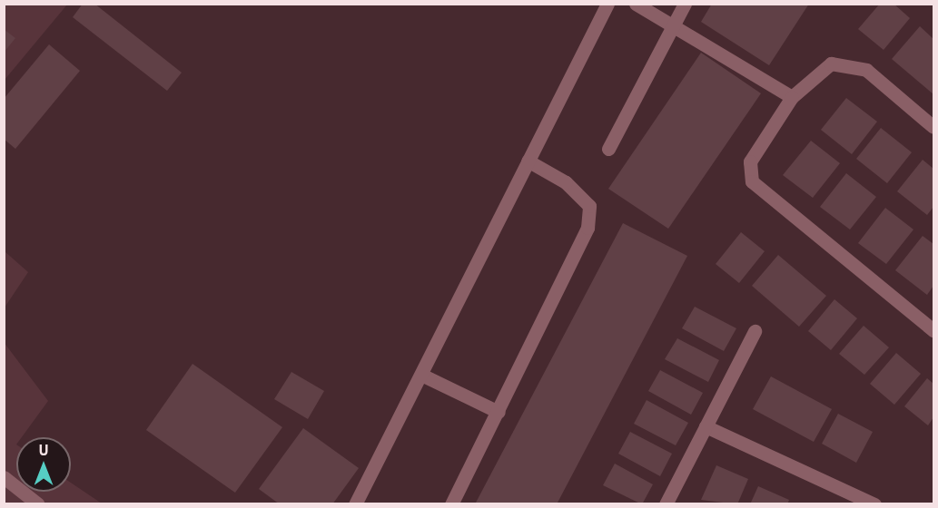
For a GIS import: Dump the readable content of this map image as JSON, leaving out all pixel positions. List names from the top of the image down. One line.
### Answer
{"north":"top"}
